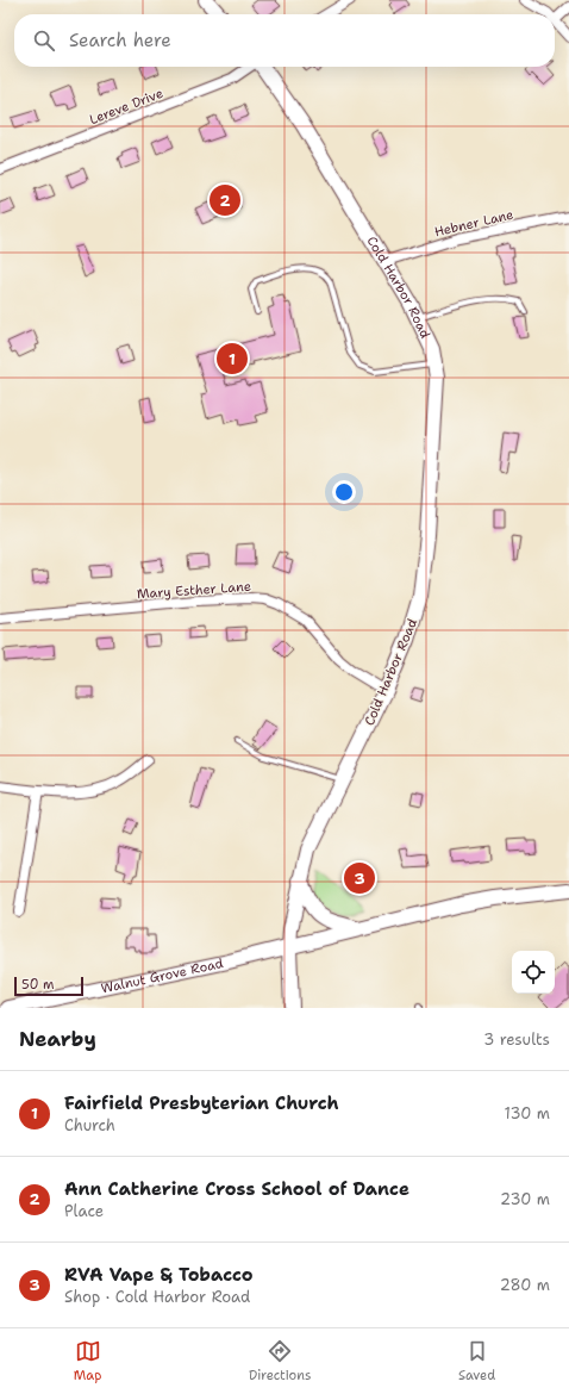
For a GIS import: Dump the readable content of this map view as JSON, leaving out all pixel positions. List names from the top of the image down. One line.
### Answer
{"streets":{"main road":["Cold Harbor Road","Walnut Grove Road"],"street":["Lereve Drive","Hebner Lane","Mary Esther Lane"]},"crossings":[["Hebner Lane","Cold Harbor Road"],["Cold Harbor Road","Mary Esther Lane"],["Cold Harbor Road","Walnut Grove Road"]],"scale_bar":"50 m","page":{"search":"Search here","pins":["2","1","3"],"scale":"50 m","heading":["Nearby","3 results"],"list":[{"mark":"1","name":"Fairfield Presbyterian Church","note":"Church","value":"130 m"},{"mark":"2","name":"Ann Catherine Cross School of Dance","note":"Place","value":"230 m"},{"mark":"3","name":"RVA Vape & Tobacco","note":"Shop · Cold Harbor Road","value":"280 m"}],"nav":["Map","Directions","Saved"]}}
